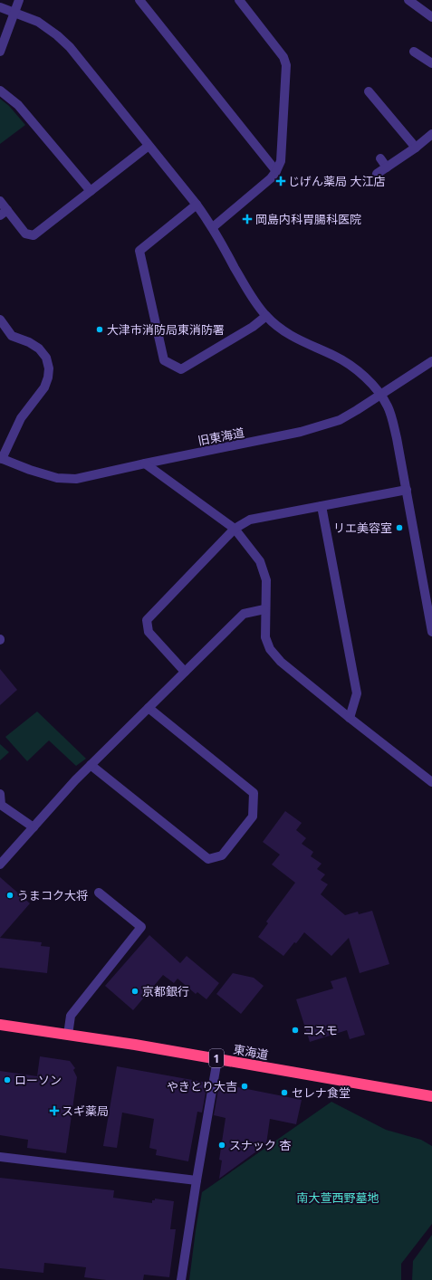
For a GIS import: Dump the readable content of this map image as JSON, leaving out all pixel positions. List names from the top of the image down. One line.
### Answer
{"streets":{"highway":["東海道","1"],"street":["旧東海道"]},"parks":["南大萱西野墓地"],"places":{"health":["じげん薬局 大江店","岡島内科胃腸科医院","スギ薬局"],"other":["大津市消防局東消防署","リエ美容室","うまコク大将","京都銀行","コスモ","ローソン","やきとり大吉","セレナ食堂","スナック 杏"]}}
